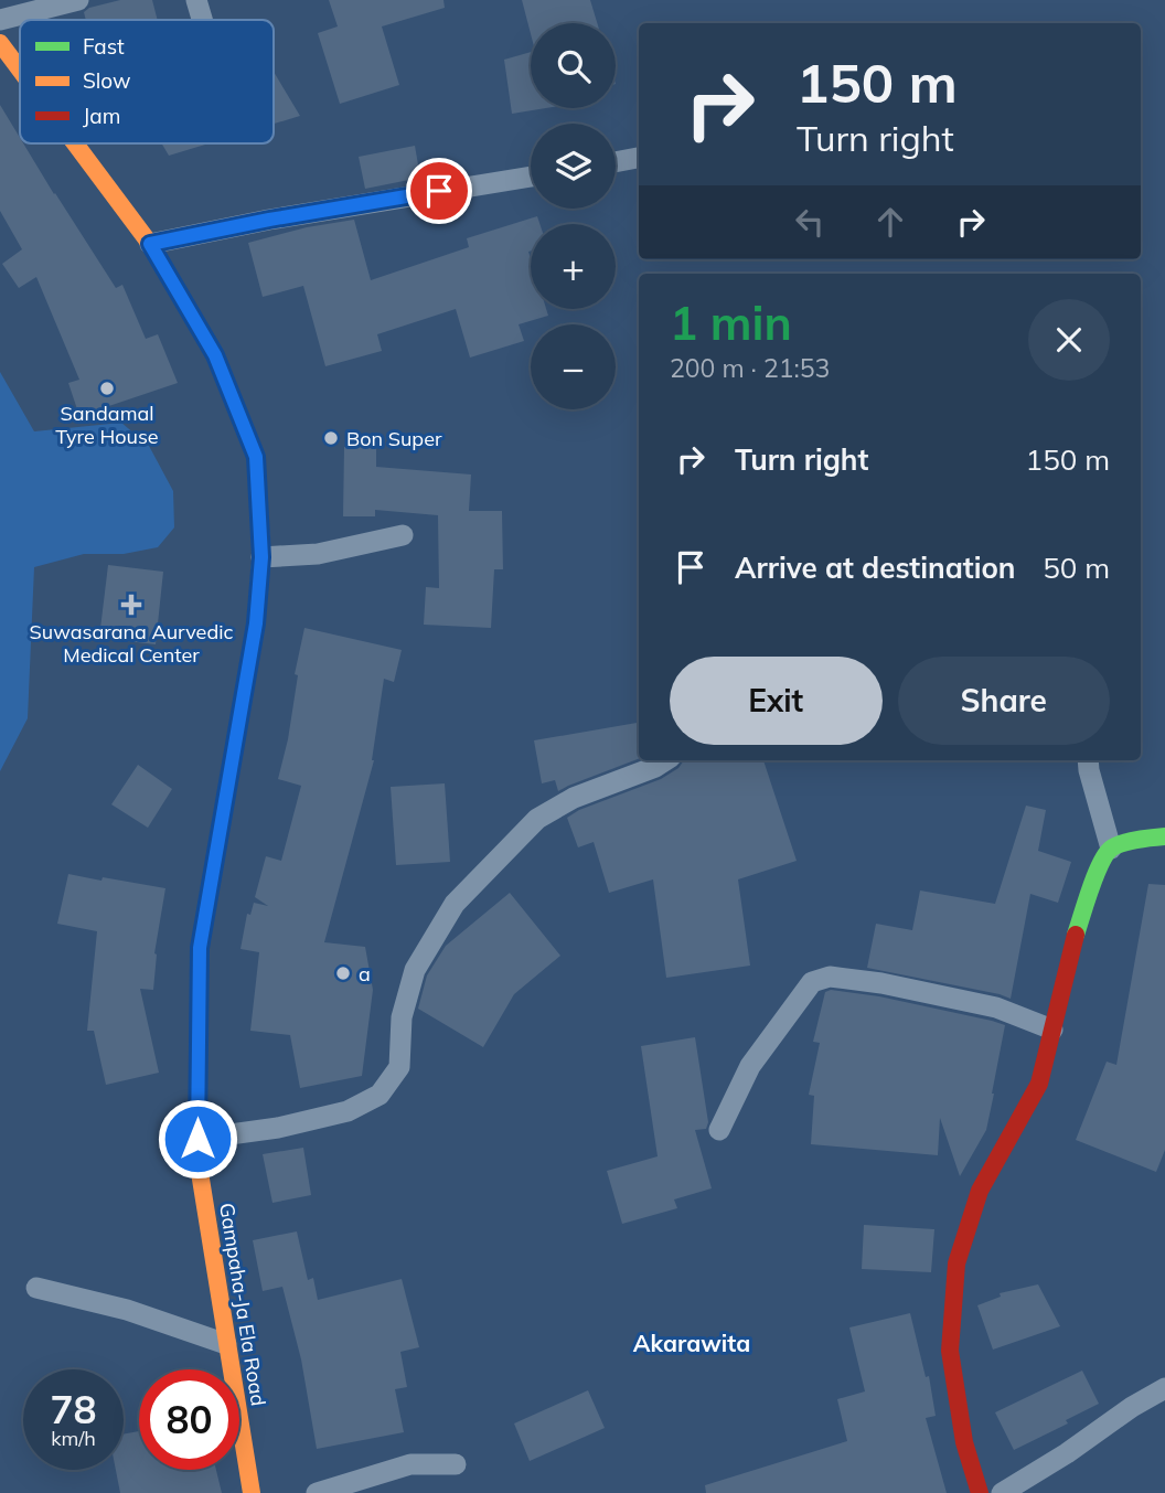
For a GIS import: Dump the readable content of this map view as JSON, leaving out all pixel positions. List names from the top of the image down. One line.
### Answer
{"streets":{"main road":["Gampaha-Ja Ela Road"]},"districts":["Akarawita"],"places":{"other":["Sandamal Tyre House","Bon Super","a"],"health":["Suwasarana Aurvedic Medical Center"]},"legend":["Fast","Slow","Jam"],"page":{"map_buttons":["+","−"],"turn":["150 m","Turn right"],"heading":["1 min","200 m · 21:53"],"list":[{"name":"Turn right","value":"150 m"},{"name":"Arrive at destination","value":"50 m"}],"buttons":["Exit","Share"],"speed":"78 km/h","limit":"80"}}
